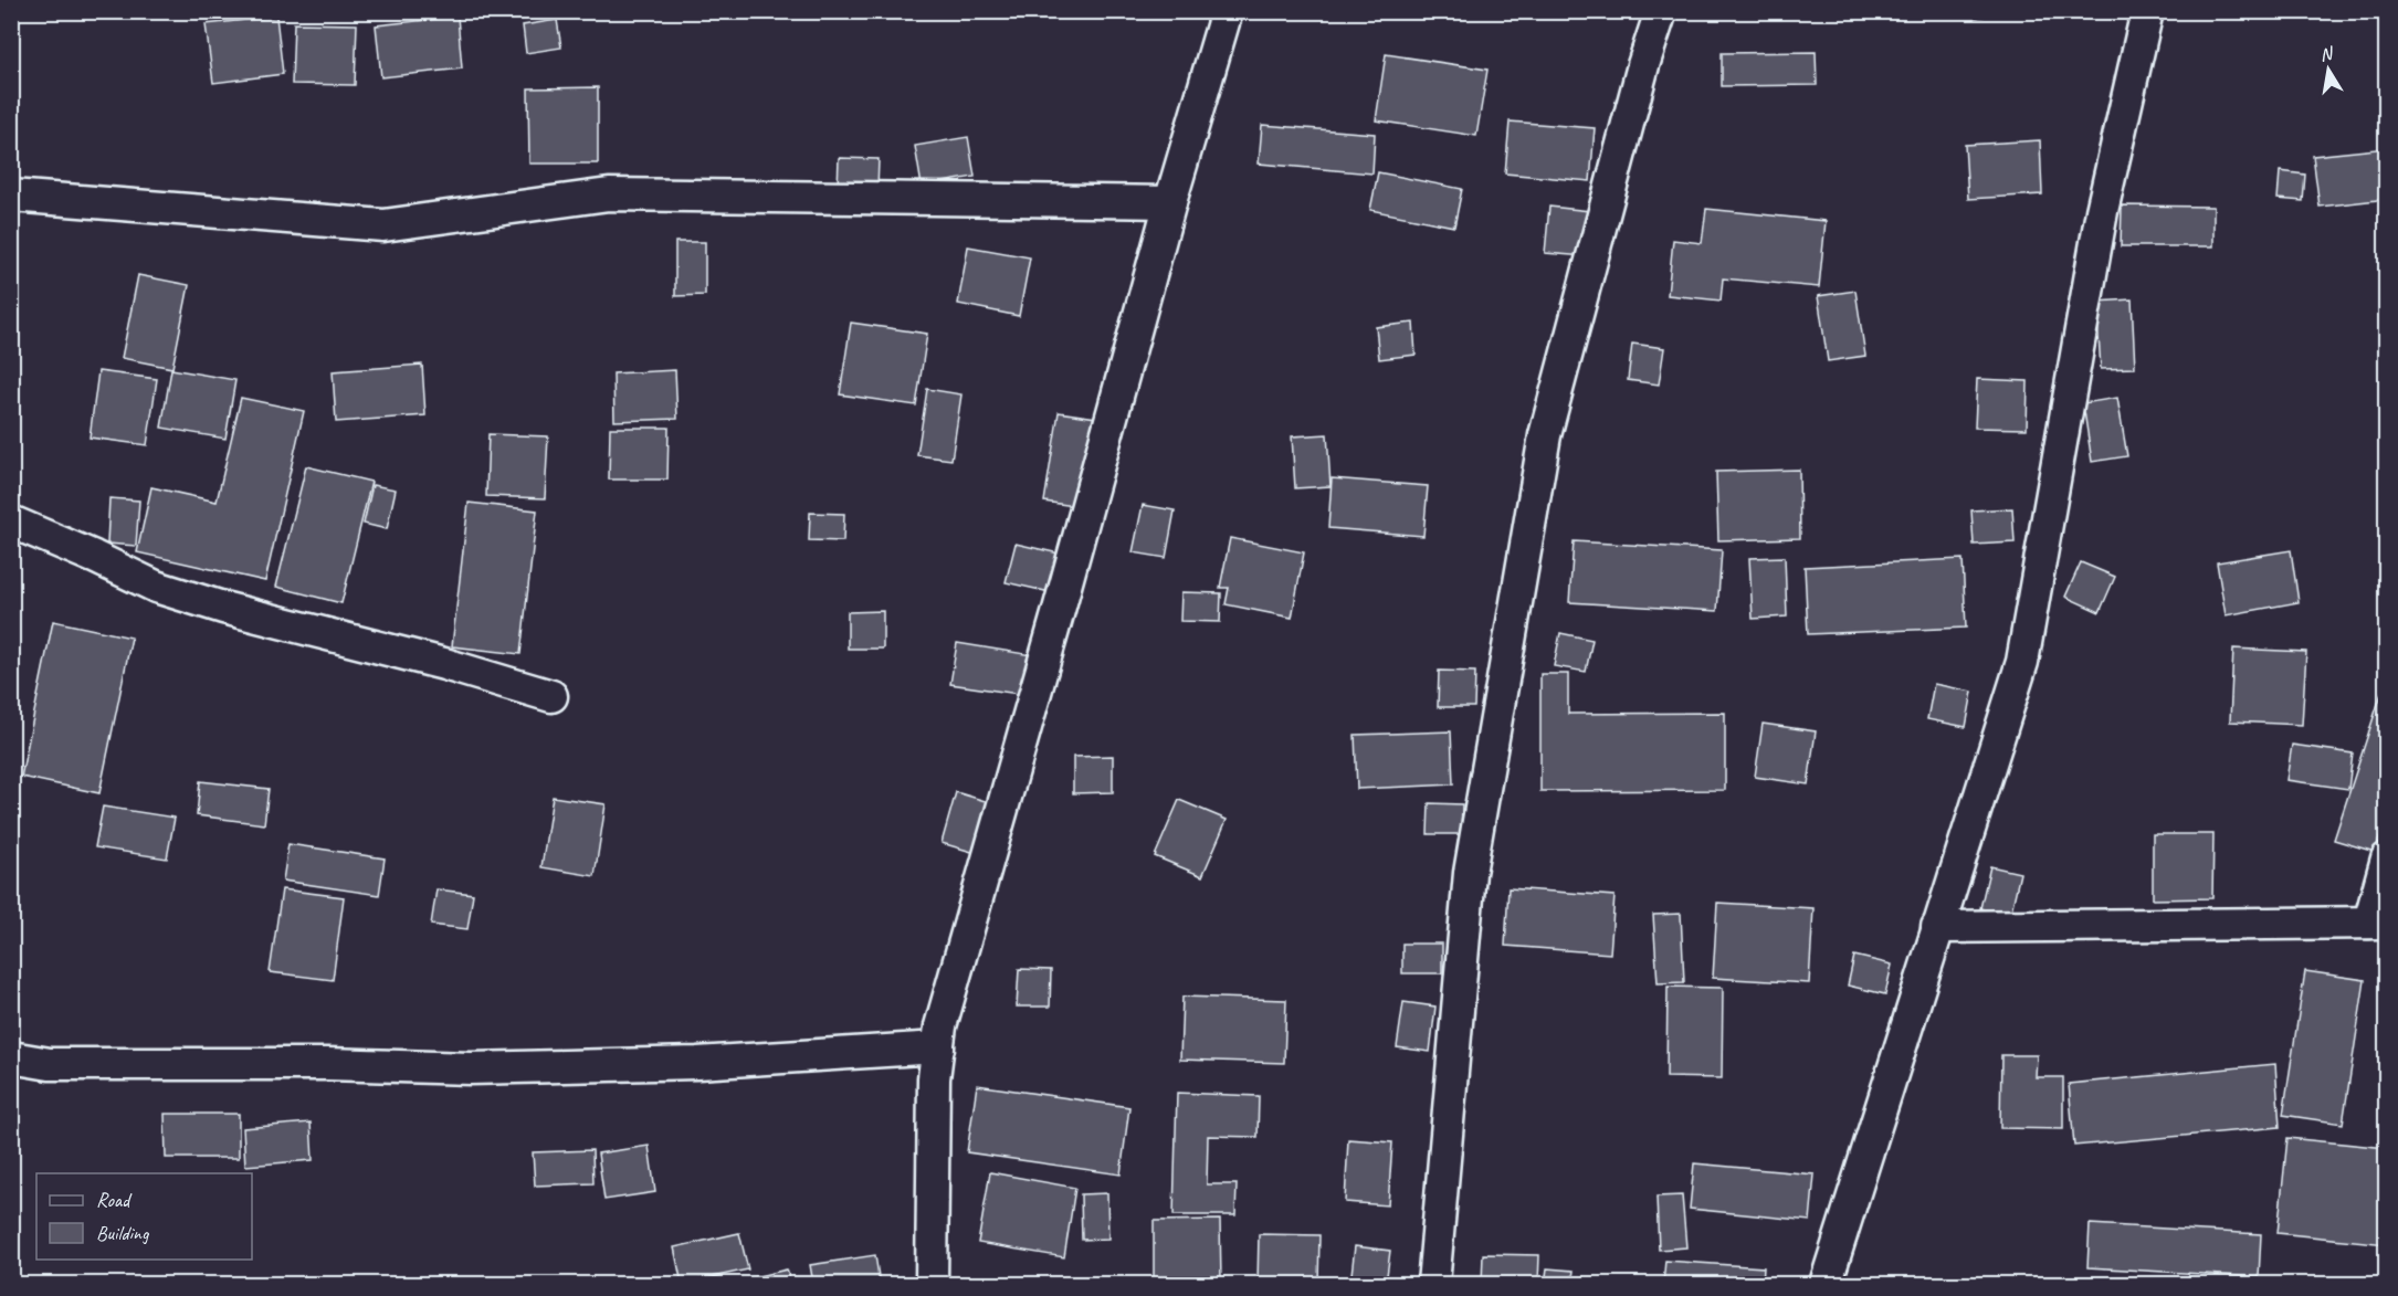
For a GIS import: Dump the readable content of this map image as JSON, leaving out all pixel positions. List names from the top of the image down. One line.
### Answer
{"legend":["Road","Building"],"north":"top"}
